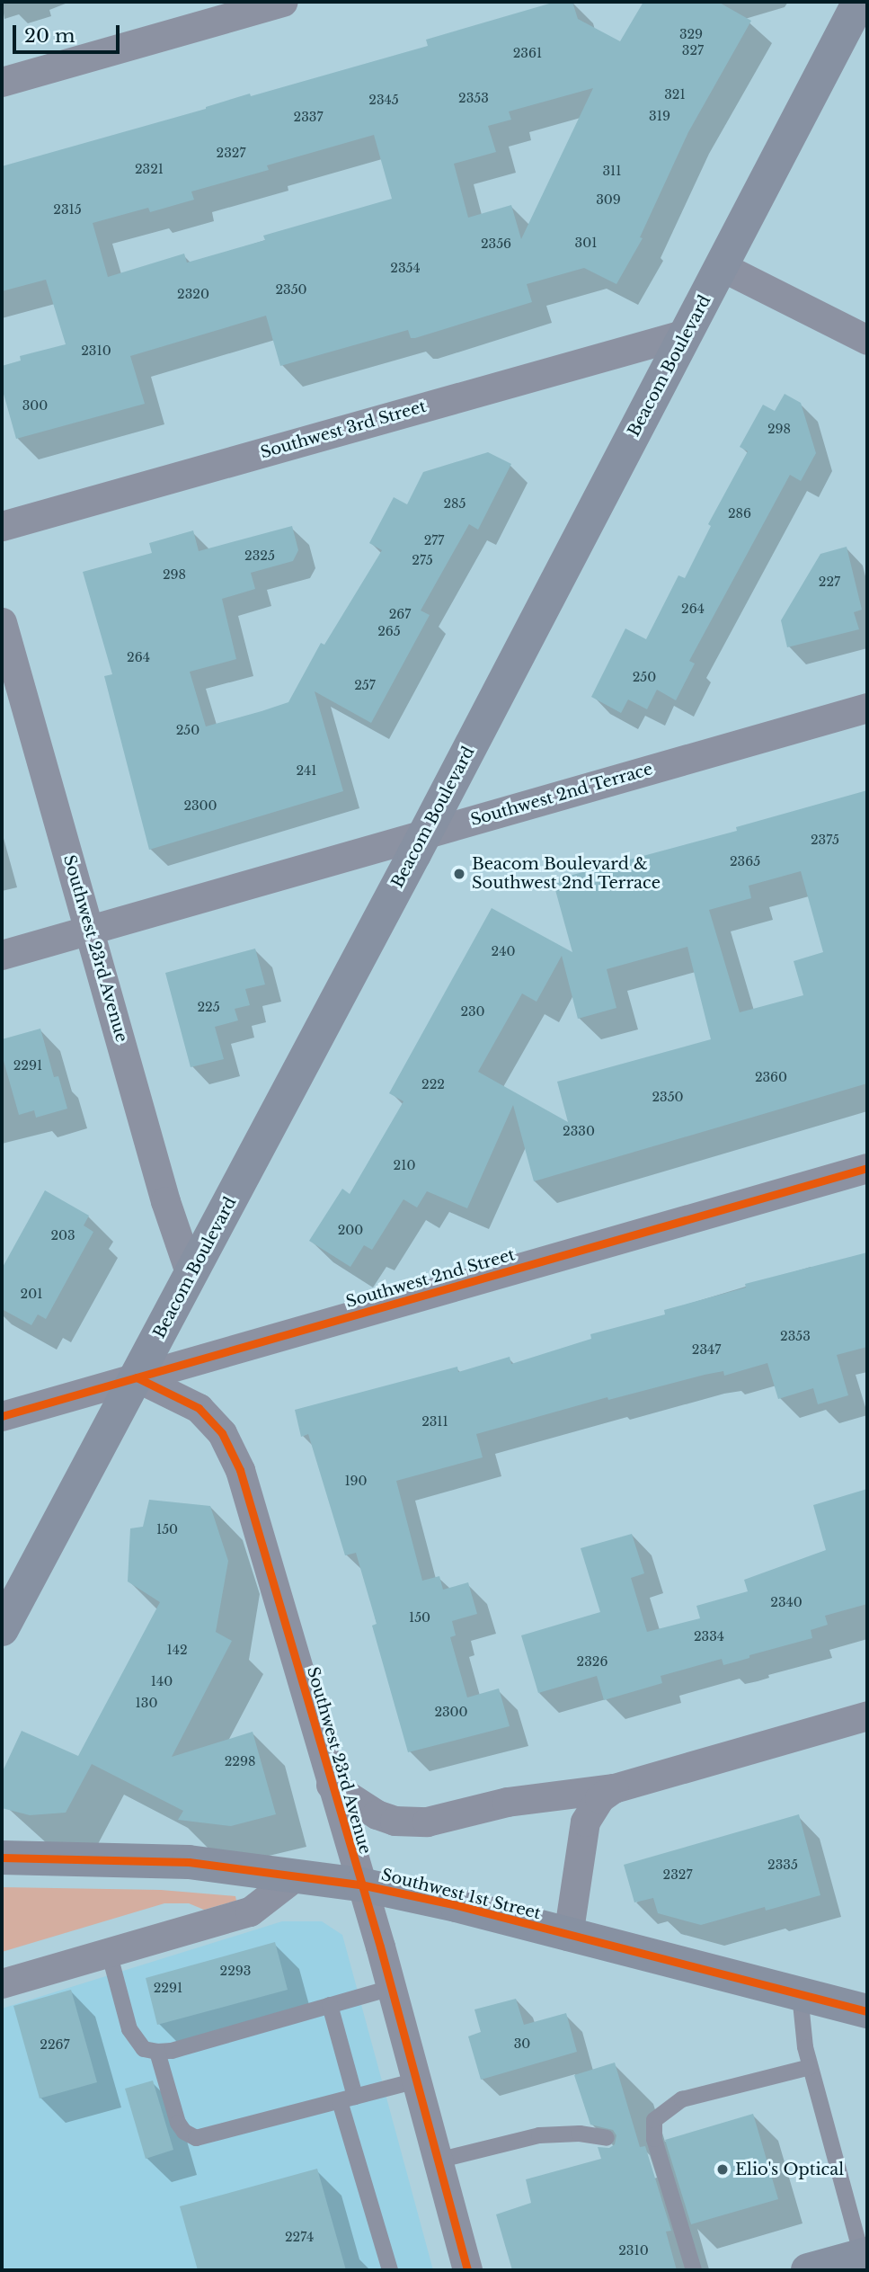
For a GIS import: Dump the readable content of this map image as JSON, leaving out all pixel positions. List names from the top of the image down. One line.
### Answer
{"streets":{"main road":["Beacom Boulevard","Southwest 1st Street"],"street":["Southwest 3rd Street","Southwest 2nd Terrace","Southwest 23rd Avenue","Southwest 2nd Street"]},"crossings":[["Beacom Boulevard","Southwest 3rd Street"],["Beacom Boulevard","Southwest 2nd Terrace"],["Beacom Boulevard","Southwest 23rd Avenue"],["Beacom Boulevard","Southwest 2nd Street"],["Southwest 2nd Terrace","Southwest 23rd Avenue"],["Southwest 23rd Avenue","Southwest 2nd Street"],["Southwest 23rd Avenue","Southwest 1st Street"]],"places":["Beacom Boulevard & Southwest 2nd Terrace","Elio's Optical"],"house_numbers":["329","327","2361","321","2353","2345","319","2337","2327","2321","311","309","2315","301","2356","2354","2350","2320","2310","300","298","285","286","277","2325","275","298","227","264","267","265","264","250","257","250","241","2300","2375","2365","240","225","230","2291","2360","222","2350","2330","210","200","203","201","2353","2347","2311","190","150","2340","150","2334","142","2326","140","130","2300","2298","2335","2327","2293","2291","30","2267","2274","2310"],"scale_bar":"20 m"}
